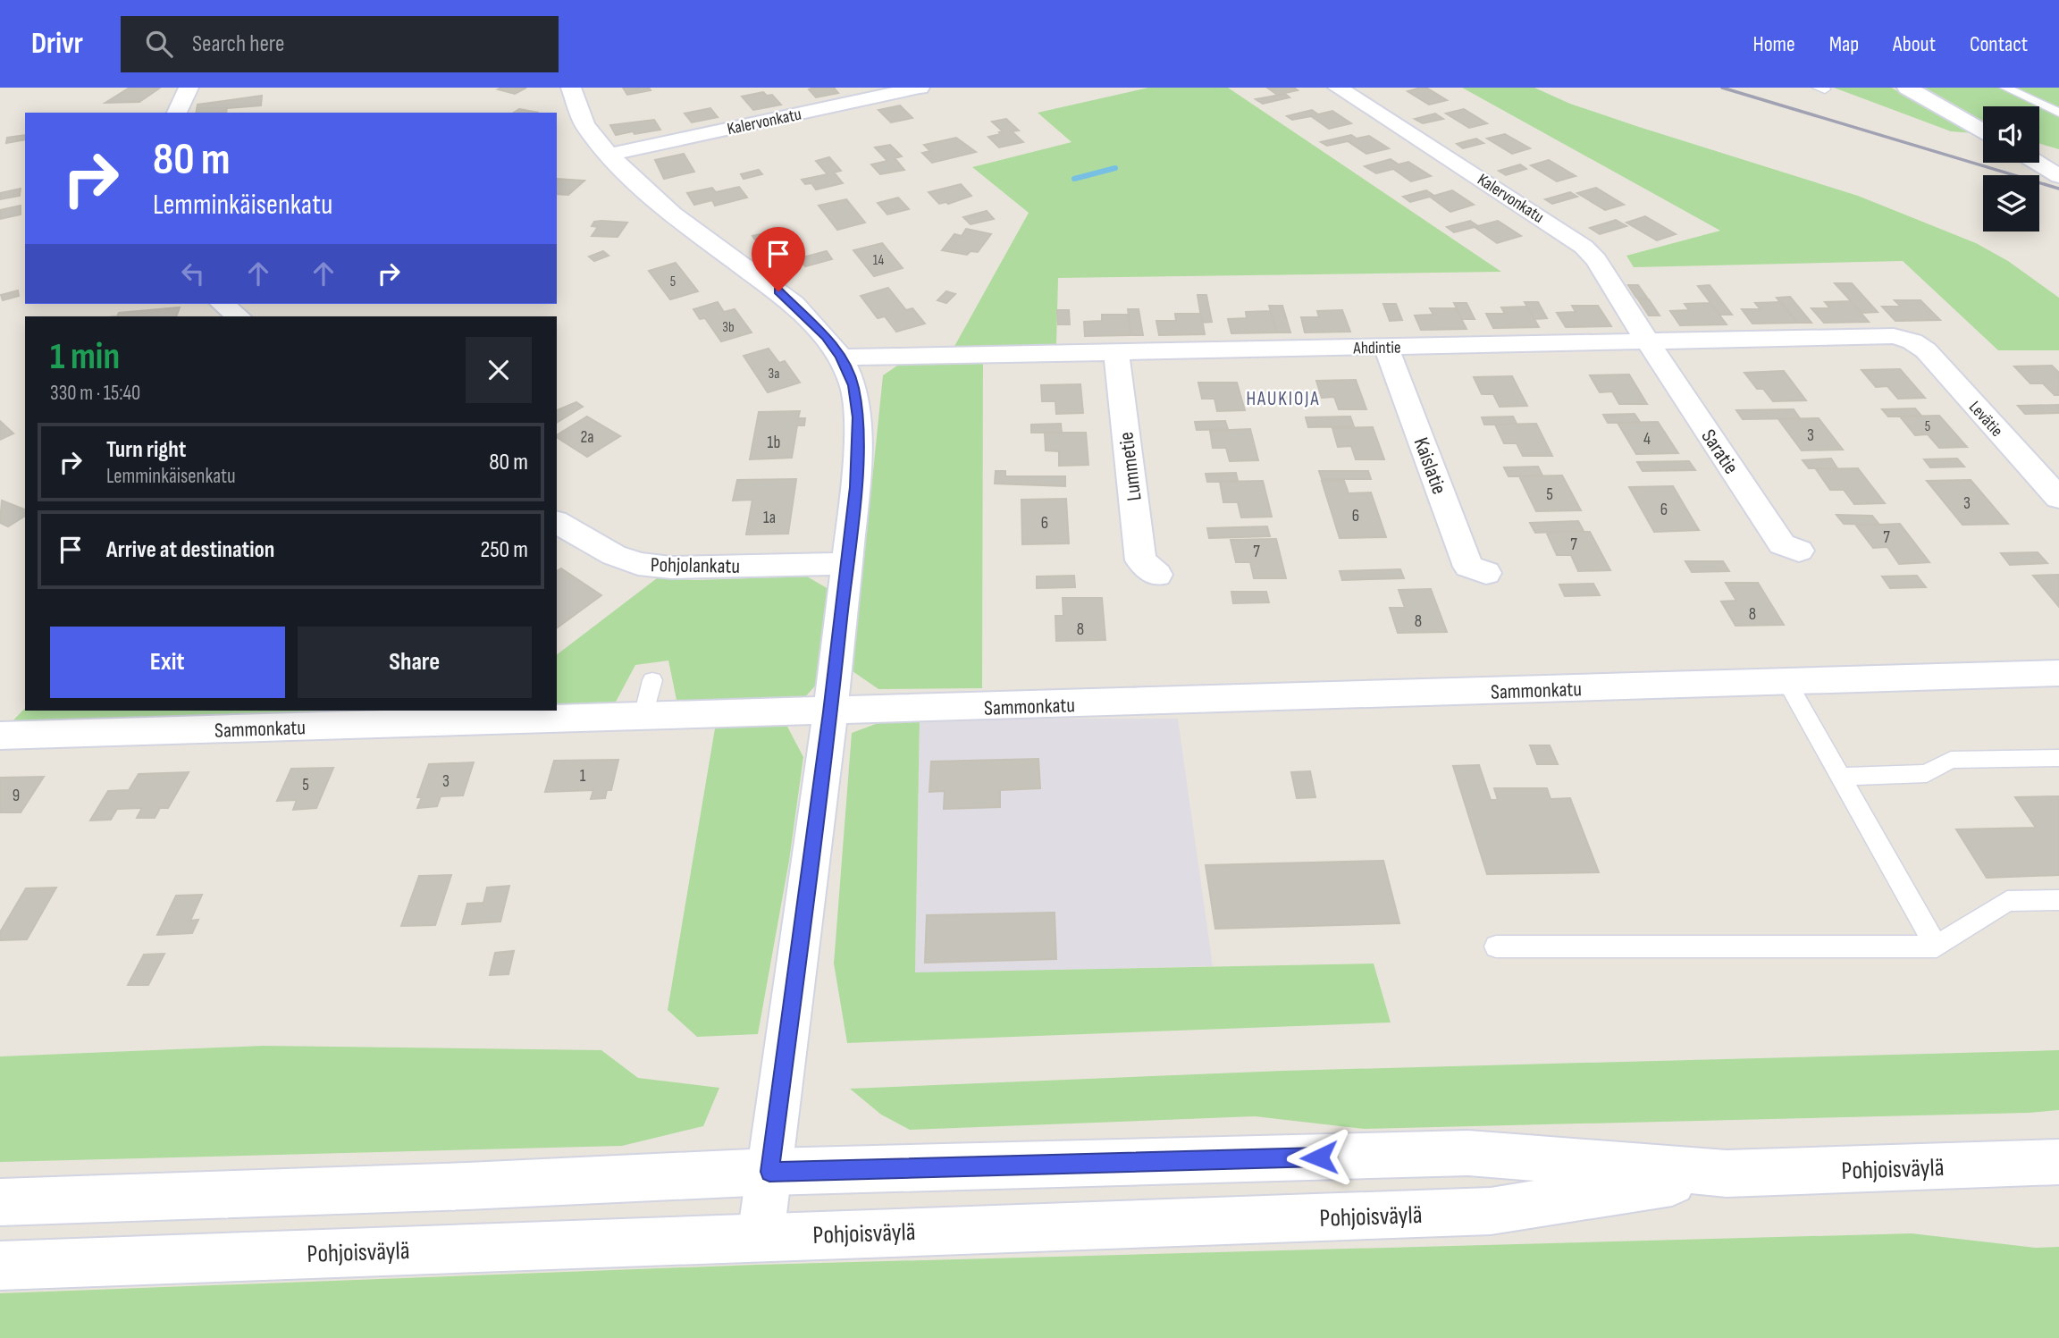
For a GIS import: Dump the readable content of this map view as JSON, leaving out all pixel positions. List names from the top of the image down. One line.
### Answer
{"streets":{"street":["Kalervonkatu","Ahdintie","Levätie","Saratie","Kaislatie","Lummetie","Pohjolankatu","Sammonkatu","Pohjoisväylä"]},"crossings":[["Kalervonkatu","Ahdintie"],["Kalervonkatu","Saratie"],["Ahdintie","Levätie"],["Ahdintie","Saratie"],["Ahdintie","Kaislatie"],["Ahdintie","Lummetie"]],"districts":["HAUKIOJA"],"house_numbers":["14","5","3b","3a","5","3","2a","4","1b","5","3","6","6","1a","6","7","7","7","8","8","8","1","3","5","9"],"page":{"header":"Drivr","search":"Search here","nav":["Home","Map","About","Contact"],"turn":["80 m","Lemminkäisenkatu"],"heading":["1 min","330 m · 15:40"],"list":[{"name":"Turn right","note":"Lemminkäisenkatu","value":"80 m"},{"name":"Arrive at destination","value":"250 m"}],"buttons":["Exit","Share"]}}
